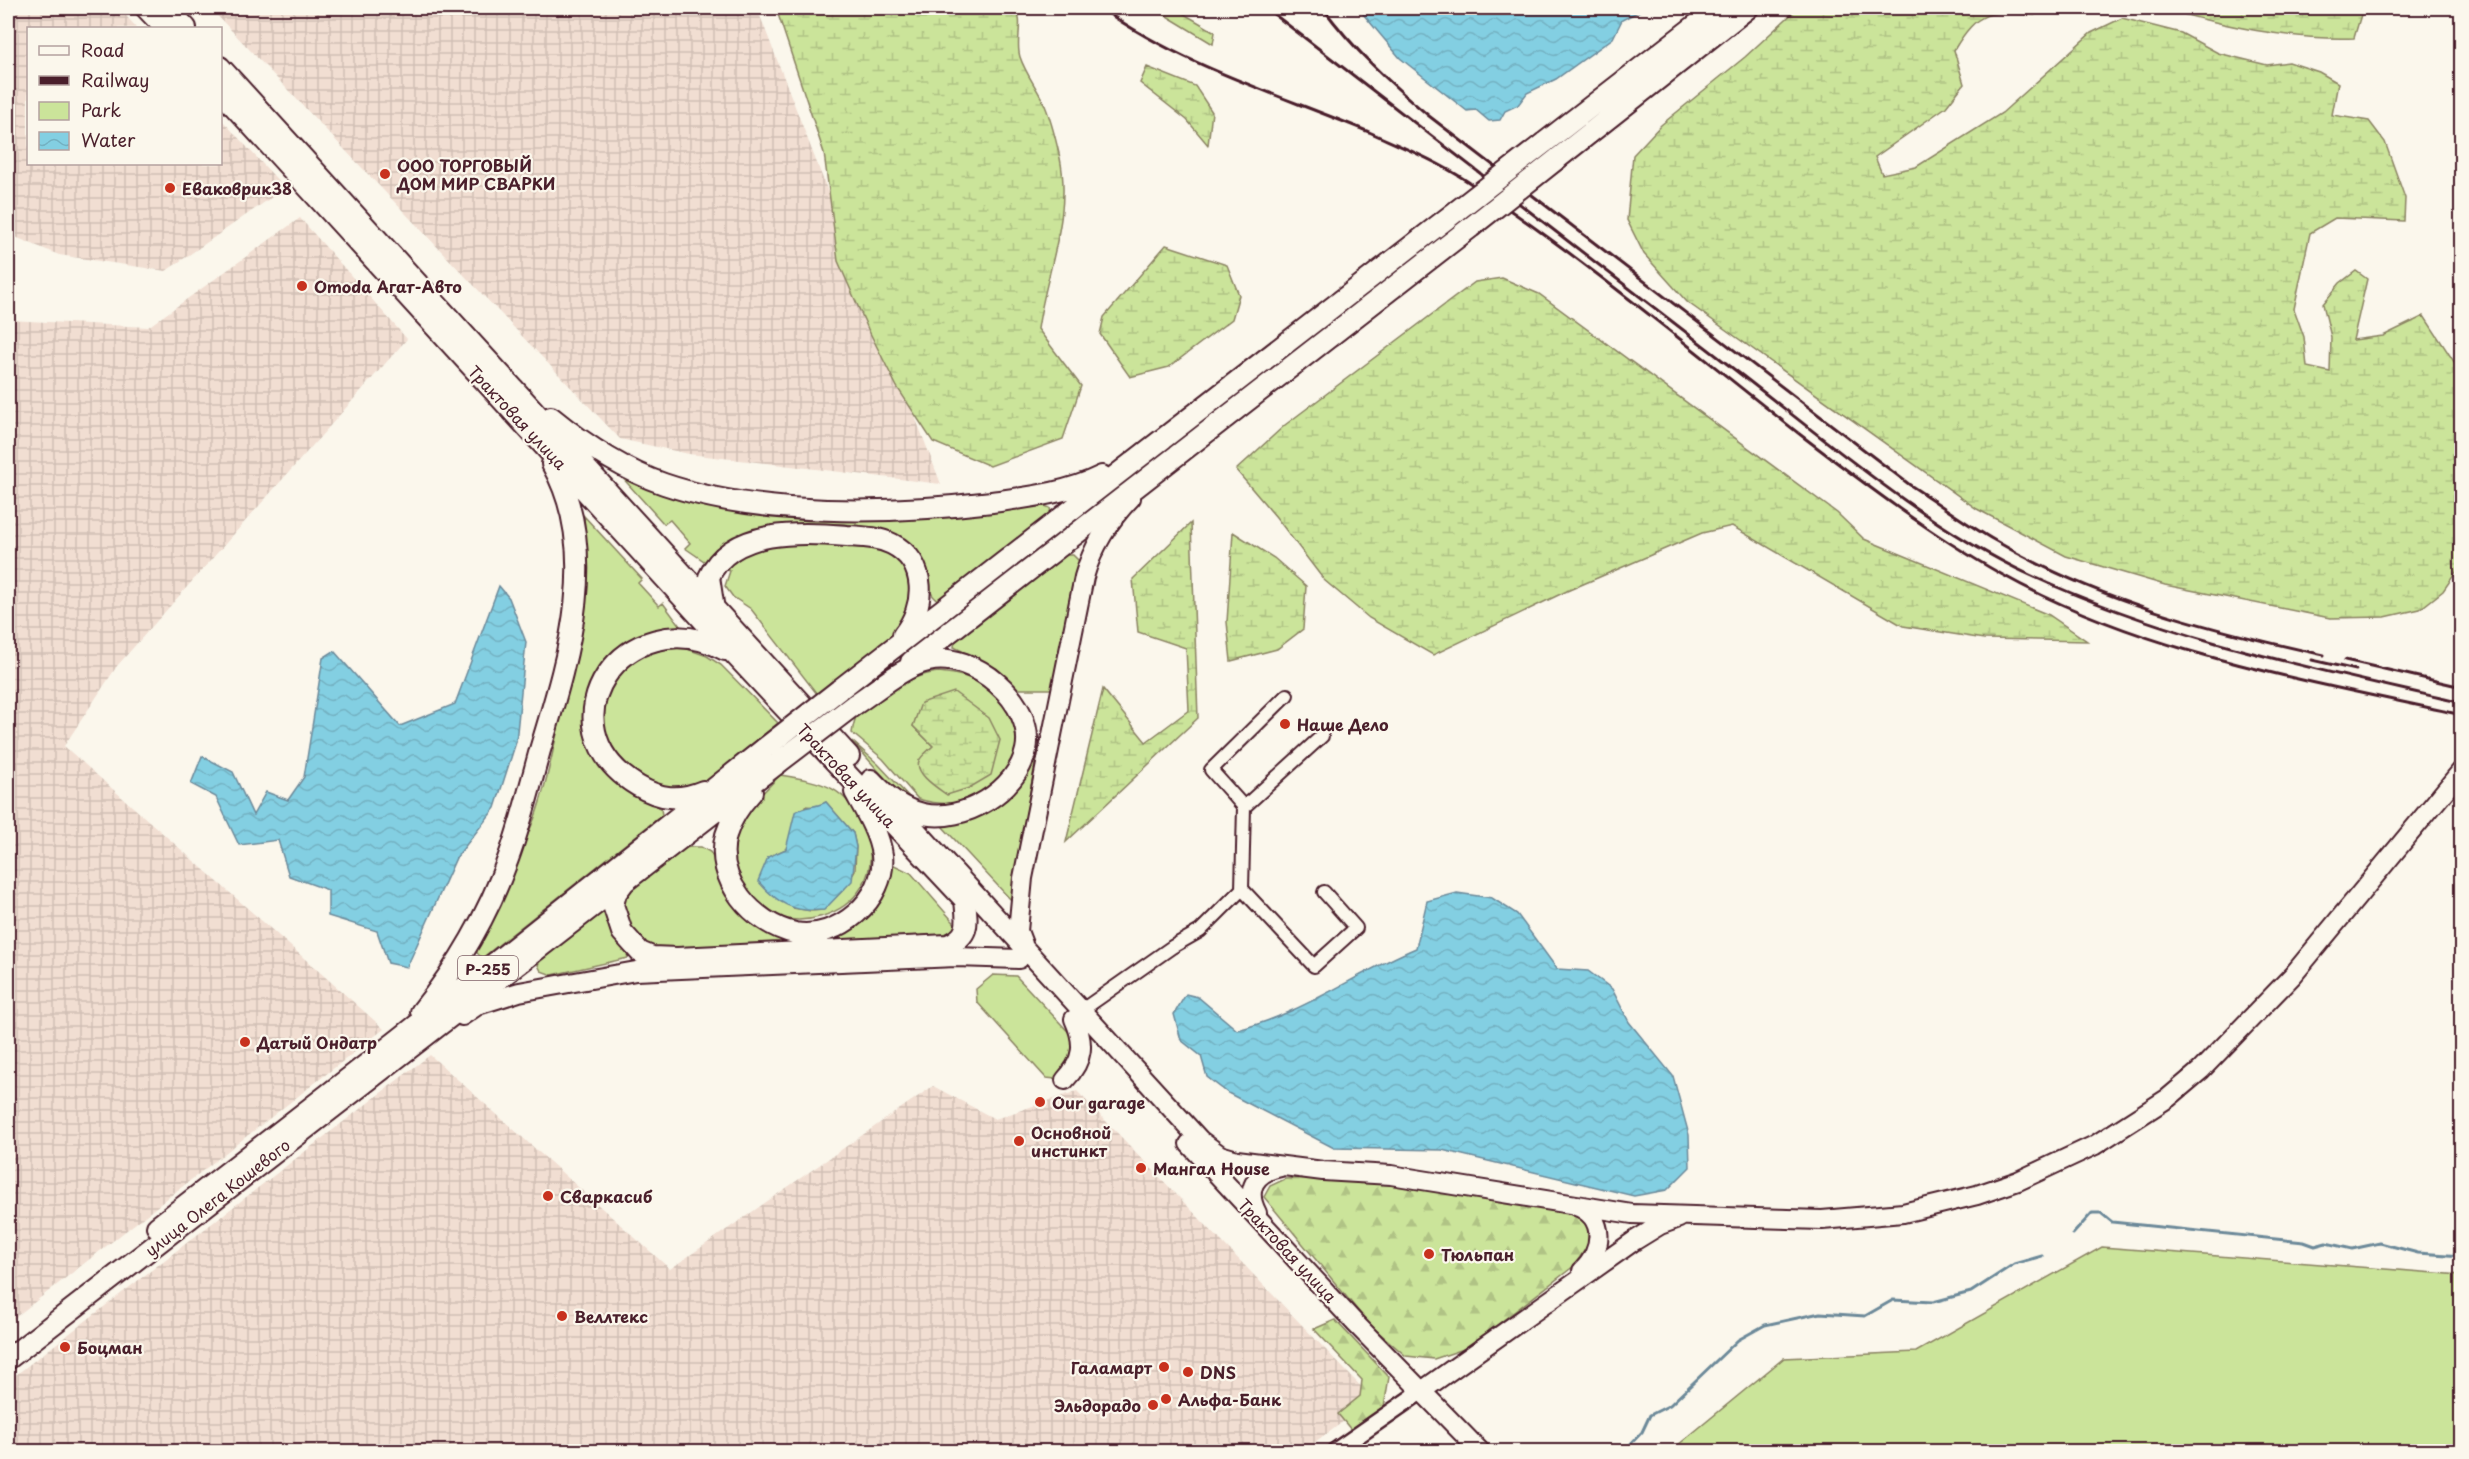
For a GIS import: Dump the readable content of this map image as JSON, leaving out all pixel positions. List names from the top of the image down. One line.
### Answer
{"streets":{"main road":["Трактовая улица","Р-255","улица Олега Кошевого"]},"crossings":[["Р-255","улица Олега Кошевого"]],"places":["ООО ТОРГОВЫЙ ДОМ МИР СВАРКИ","Еваковрик38","Omoda Агат-Авто","Наше Дело","Датый Ондатр","Our garage","Основной инстинкт","Мангал House","Сваркаcиб","Тюльпан","Веллтекс","Боцман","Галамарт","DNS","Альфа-Банк","Эльдорадо"],"legend":["Road","Railway","Park","Water"]}
